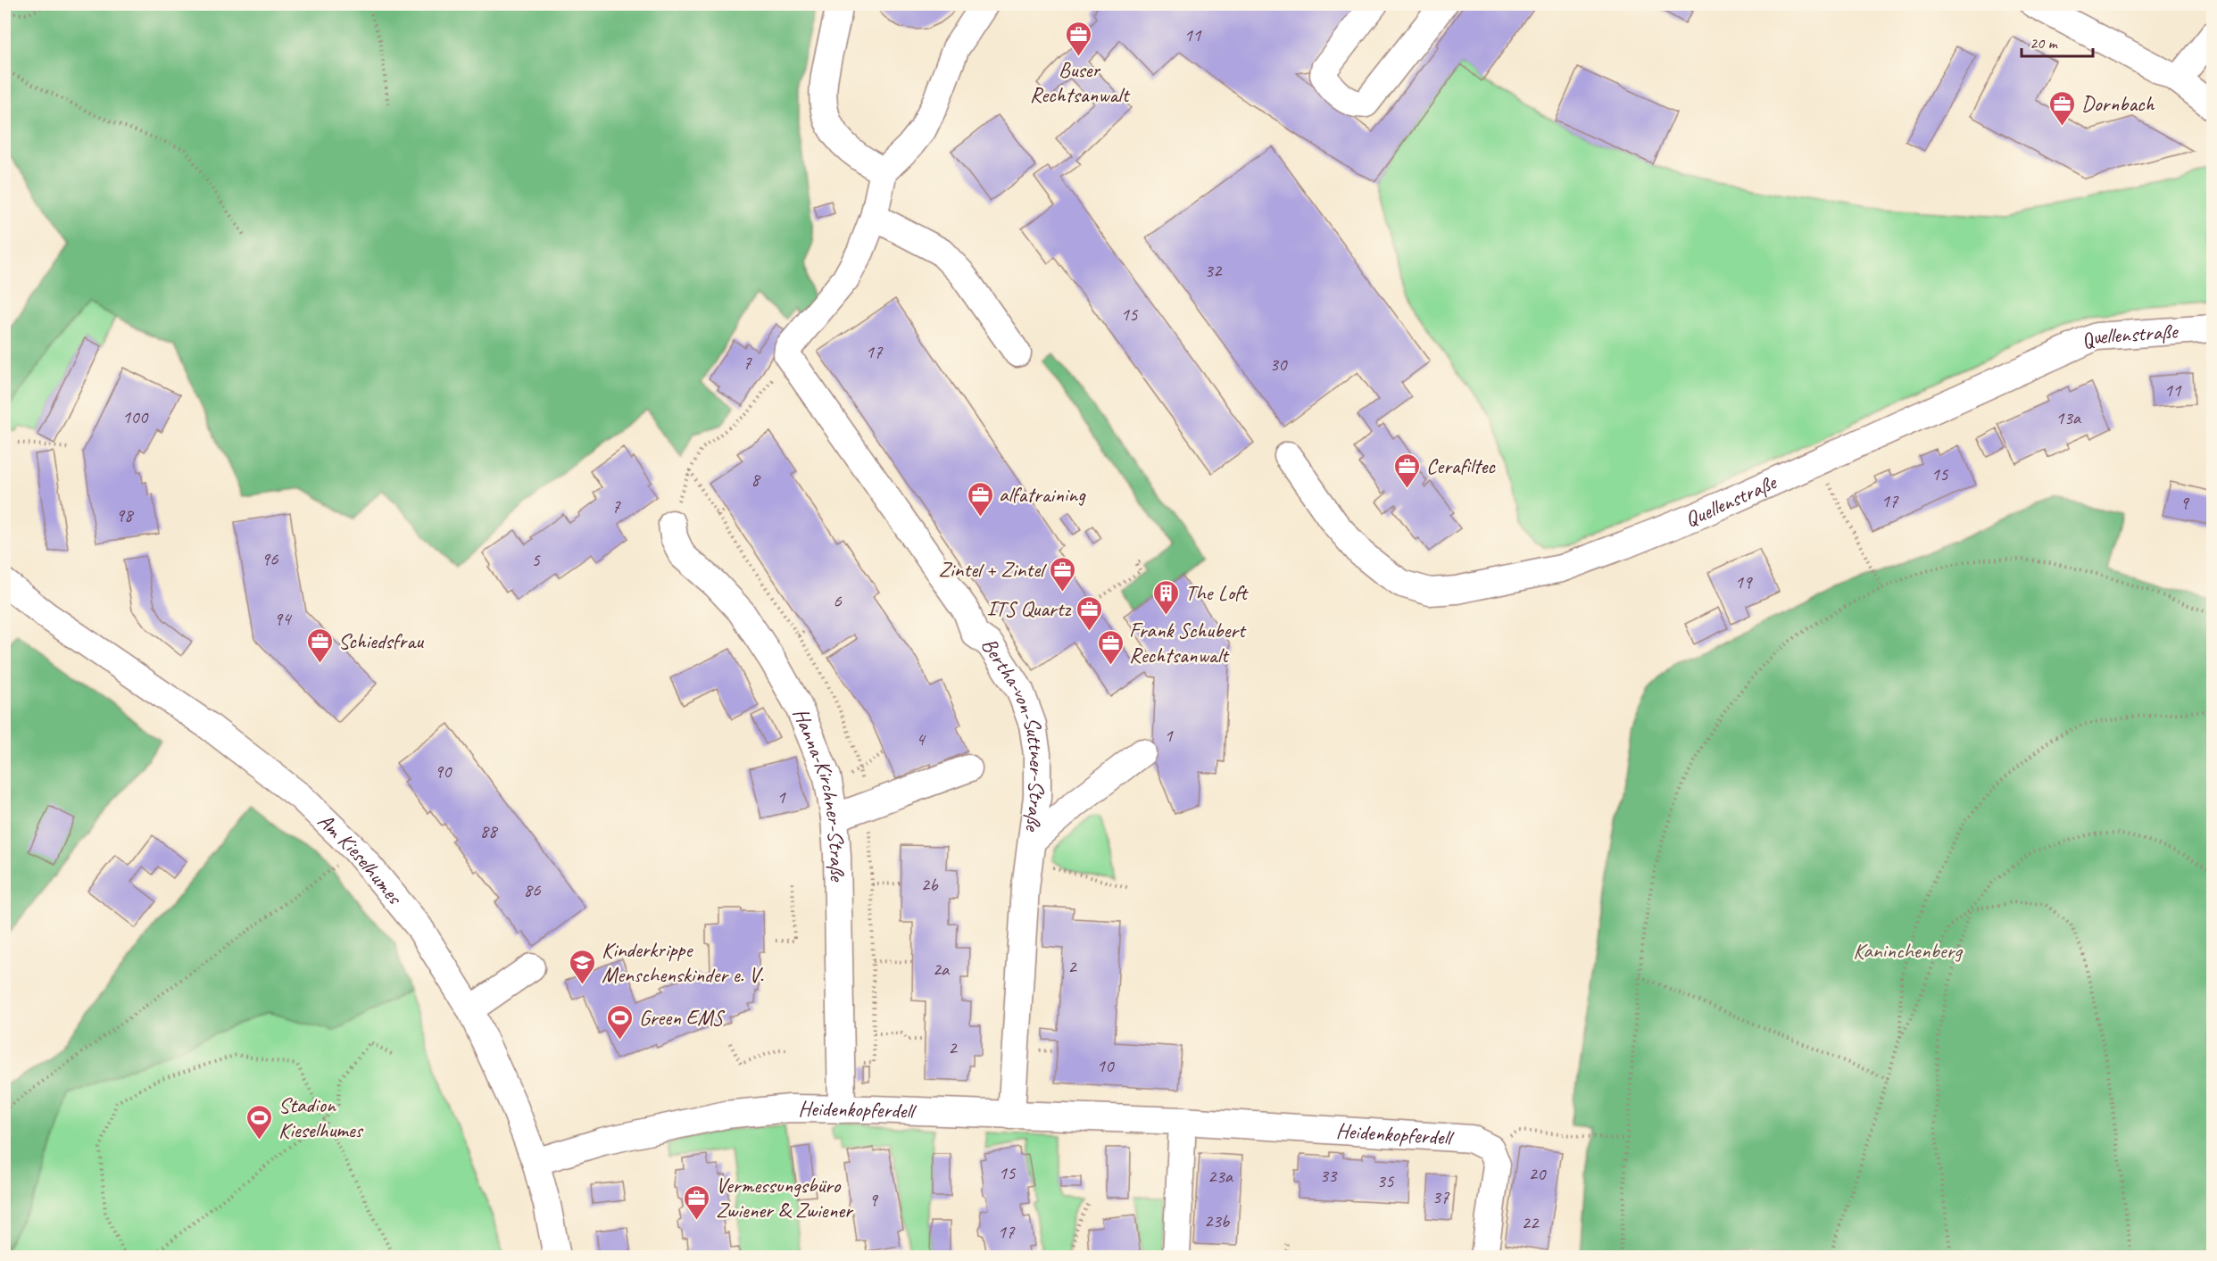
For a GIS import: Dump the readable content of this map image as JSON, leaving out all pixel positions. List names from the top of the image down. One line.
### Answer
{"streets":{"street":["Quellenstraße","Bertha-von-Suttner-Straße","Hanna-Kirchner-Straße","Am Kieselhumes","Heidenkopferdell"]},"crossings":[["Bertha-von-Suttner-Straße","Heidenkopferdell"],["Hanna-Kirchner-Straße","Heidenkopferdell"],["Am Kieselhumes","Heidenkopferdell"]],"parks":["Kaninchenberg"],"places":{"office":["Buser Rechtsanwalt","Dornbach","Cerafiltec","alfatraining","Zintel + Zintel","ITS Quartz","Schiedsfrau","Frank Schubert Rechtsanwalt","Vermessungsbüro Zwiener & Zwiener"],"building":["The Loft"],"school or university":["Kinderkrippe Menschenskinder e. V."],"sports":["Green EMS","Stadion Kieselhumes"]},"house_numbers":["11","32","15","17","7","30","11","100","13a","15","8","17","9","7","98","96","5","19","6","94","1","4","90","1","88","2b","86","2","2a","2","10","15","20","33","23a","35","37","9","23b","22","17"],"scale_bar":"20 m"}
